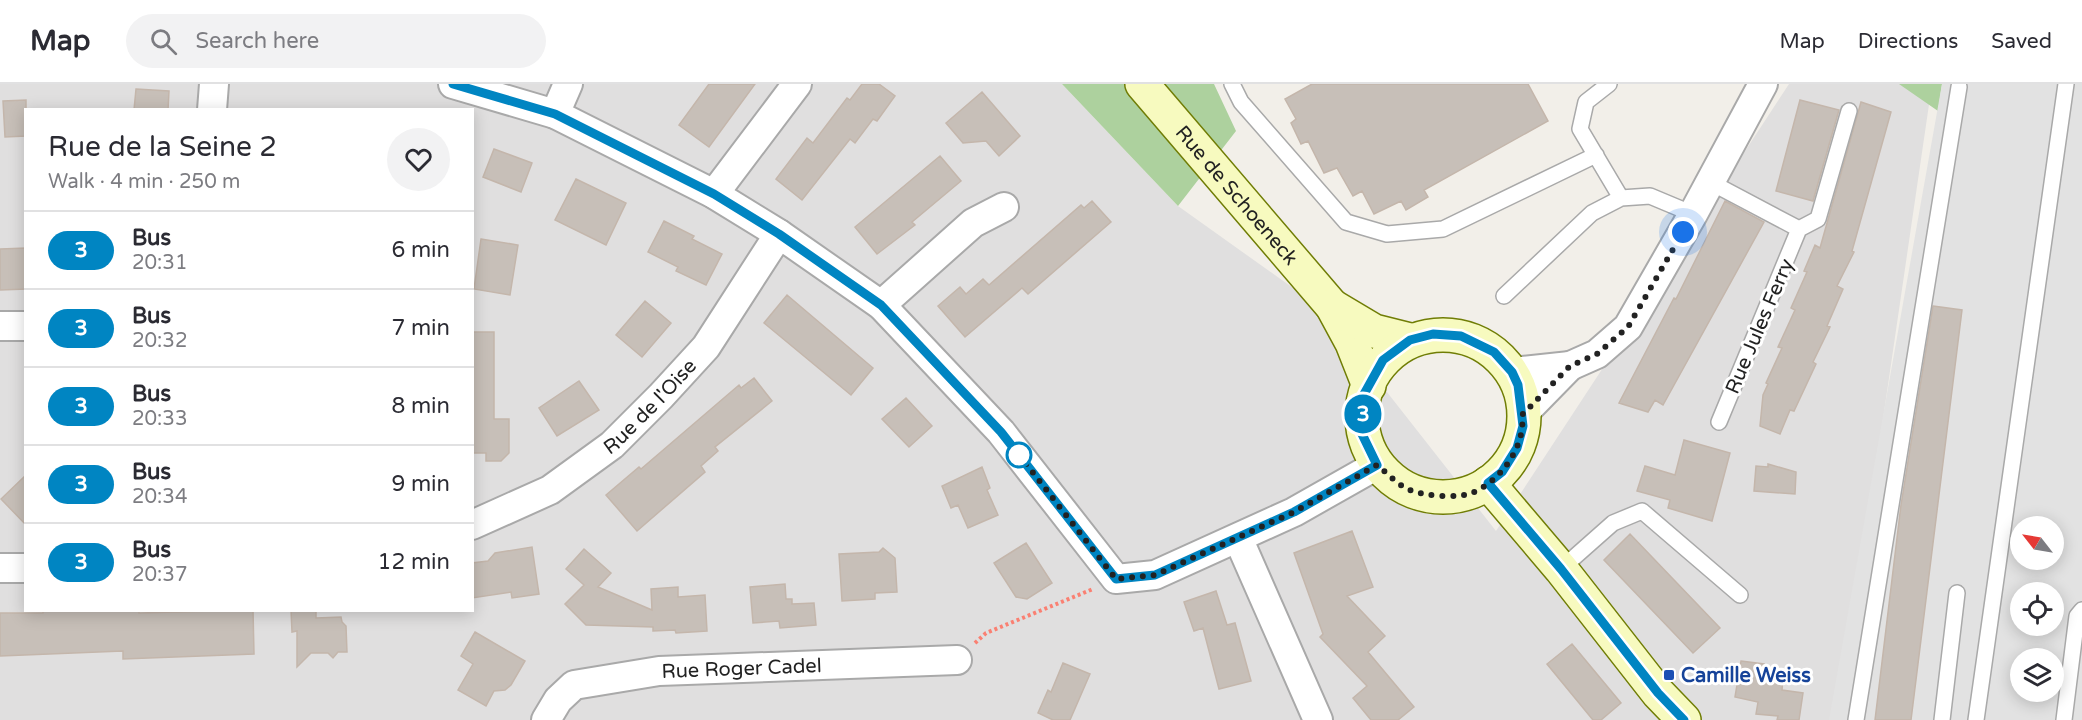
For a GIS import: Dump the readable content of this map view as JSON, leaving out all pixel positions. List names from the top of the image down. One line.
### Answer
{"streets":{"main road":["Rue de Schoeneck"],"street":["Rue de l'Oise","Rue Roger Cadel"],"lane":["Rue Jules Ferry"]},"places":{"transit":["Camille Weiss"]},"lines":["bus line 3"],"north":"top left","page":{"header":"Map","search":"Search here","nav":["Map","Directions","Saved"],"on_map":"3","heading":["Rue de la Seine 2","Walk · 4 min · 250 m"],"list":[{"mark":"3","name":"Bus","note":"20:31","value":"6 min"},{"mark":"3","name":"Bus","note":"20:32","value":"7 min"},{"mark":"3","name":"Bus","note":"20:33","value":"8 min"},{"mark":"3","name":"Bus","note":"20:34","value":"9 min"},{"mark":"3","name":"Bus","note":"20:37","value":"12 min"}]}}
